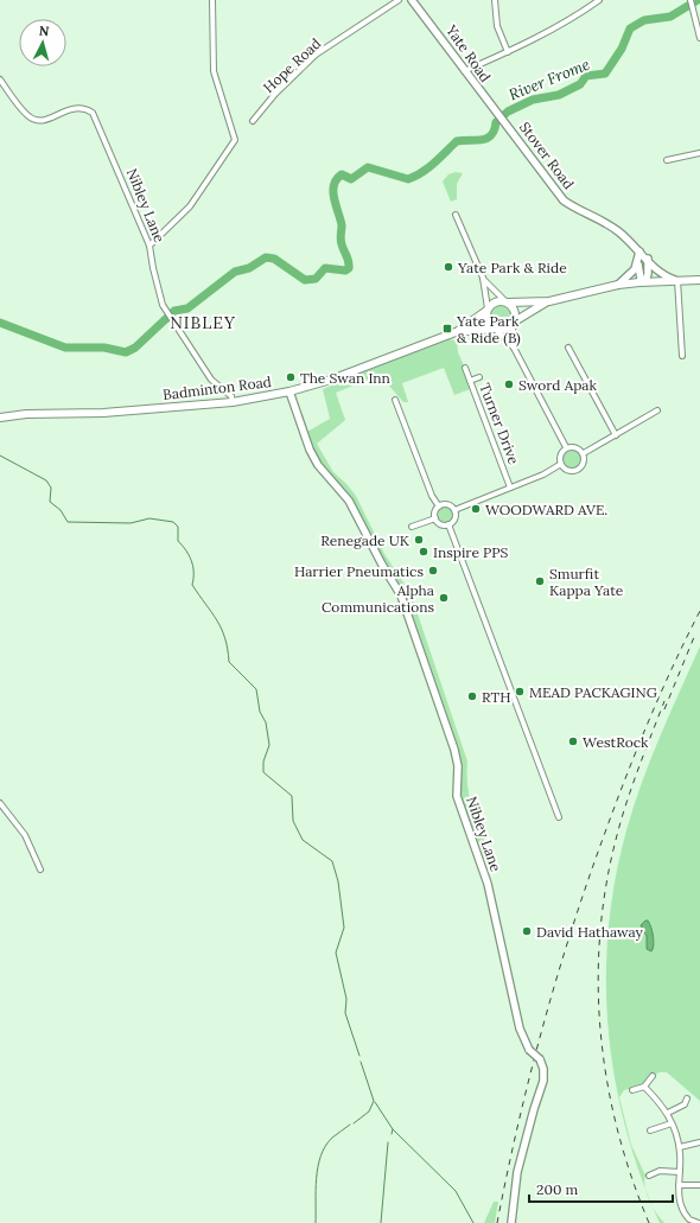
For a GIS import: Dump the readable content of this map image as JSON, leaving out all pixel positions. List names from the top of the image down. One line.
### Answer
{"streets":{"main road":["Badminton Road"],"street":["Yate Road","Hope Road","Stover Road","Nibley Lane","Turner Drive"]},"crossings":[["Yate Road","Stover Road"],["Nibley Lane","Badminton Road"]],"districts":["NIBLEY"],"water":["River Frome"],"places":{"other":["Yate Park & Ride","The Swan Inn","Sword Apak","WOODWARD AVE.","Renegade UK","Inspire PPS","Harrier Pneumatics","Smurfit Kappa Yate","Alpha Communications","MEAD PACKAGING","RTH","WestRock","David Hathaway"],"transit":["Yate Park & Ride (B)"]},"scale_bar":"200 m","north":"top"}
